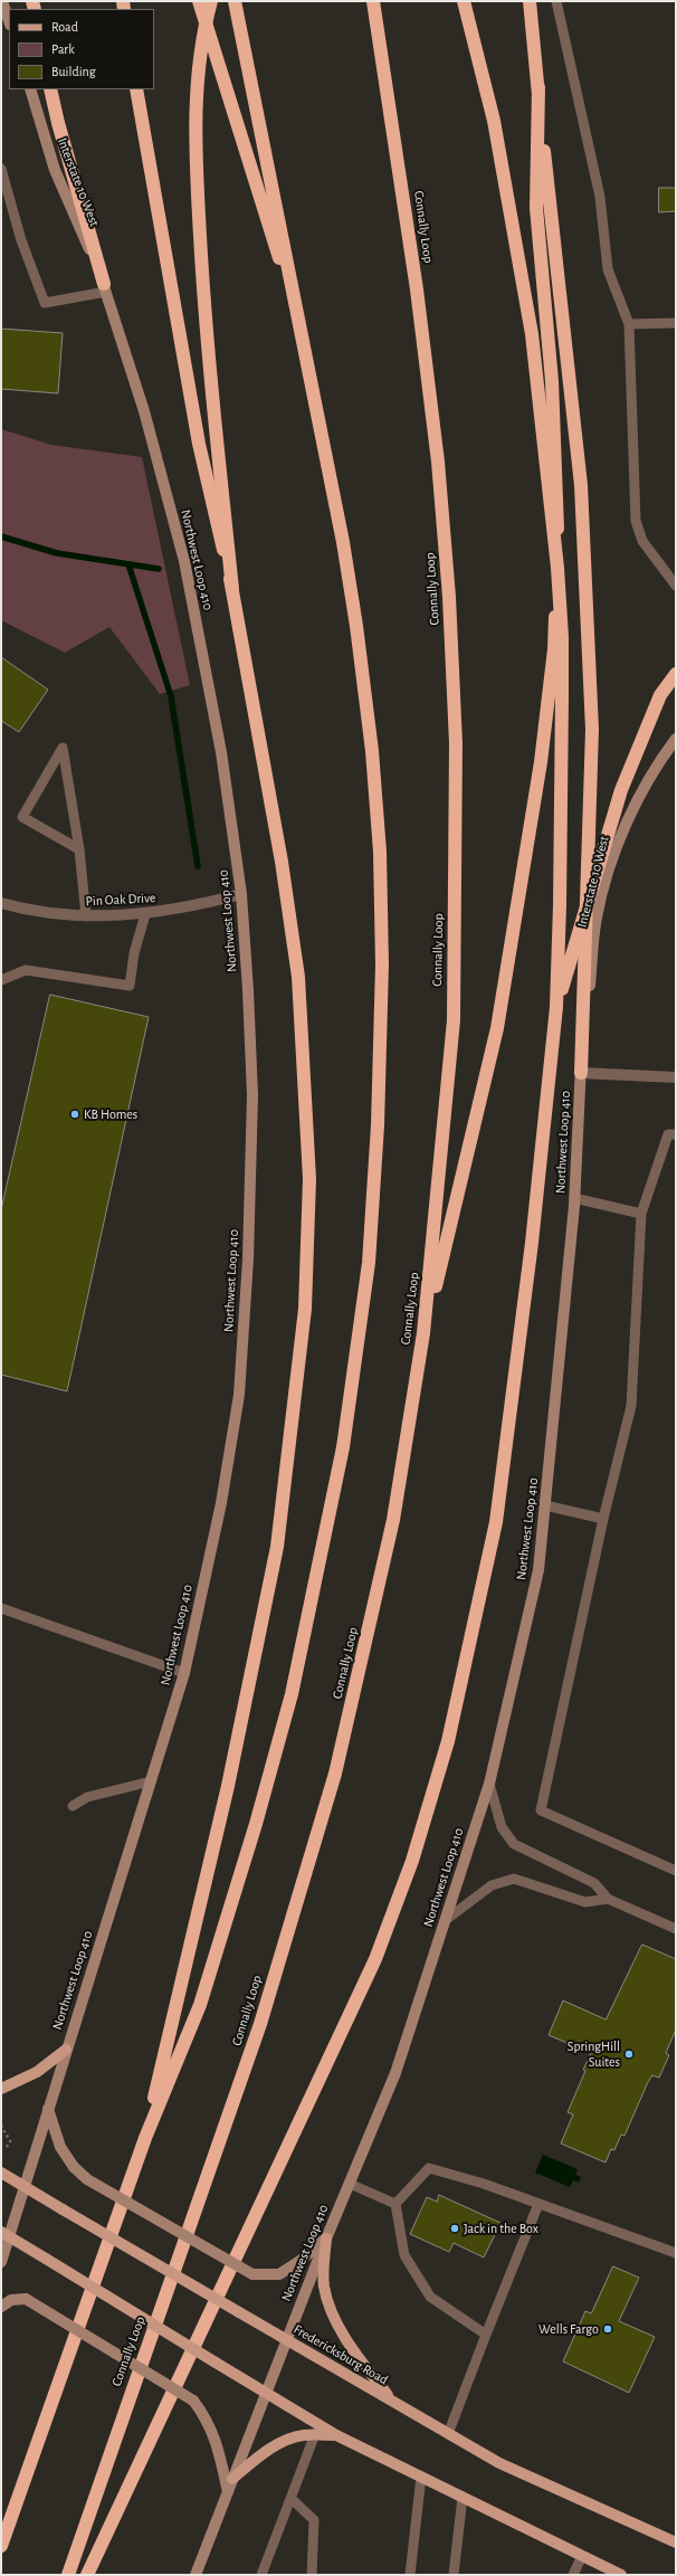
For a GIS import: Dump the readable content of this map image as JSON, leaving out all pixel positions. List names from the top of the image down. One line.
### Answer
{"streets":{"highway":["Connally Loop"],"main road":["Interstate 10 West","Northwest Loop 410","Fredericksburg Road"],"street":["Pin Oak Drive"]},"crossings":[["Interstate 10 West","Northwest Loop 410"],["Northwest Loop 410","Pin Oak Drive"],["Northwest Loop 410","Fredericksburg Road"]],"places":["KB Homes","SpringHill Suites","Jack in the Box","Wells Fargo"],"legend":["Road","Park","Building"]}
